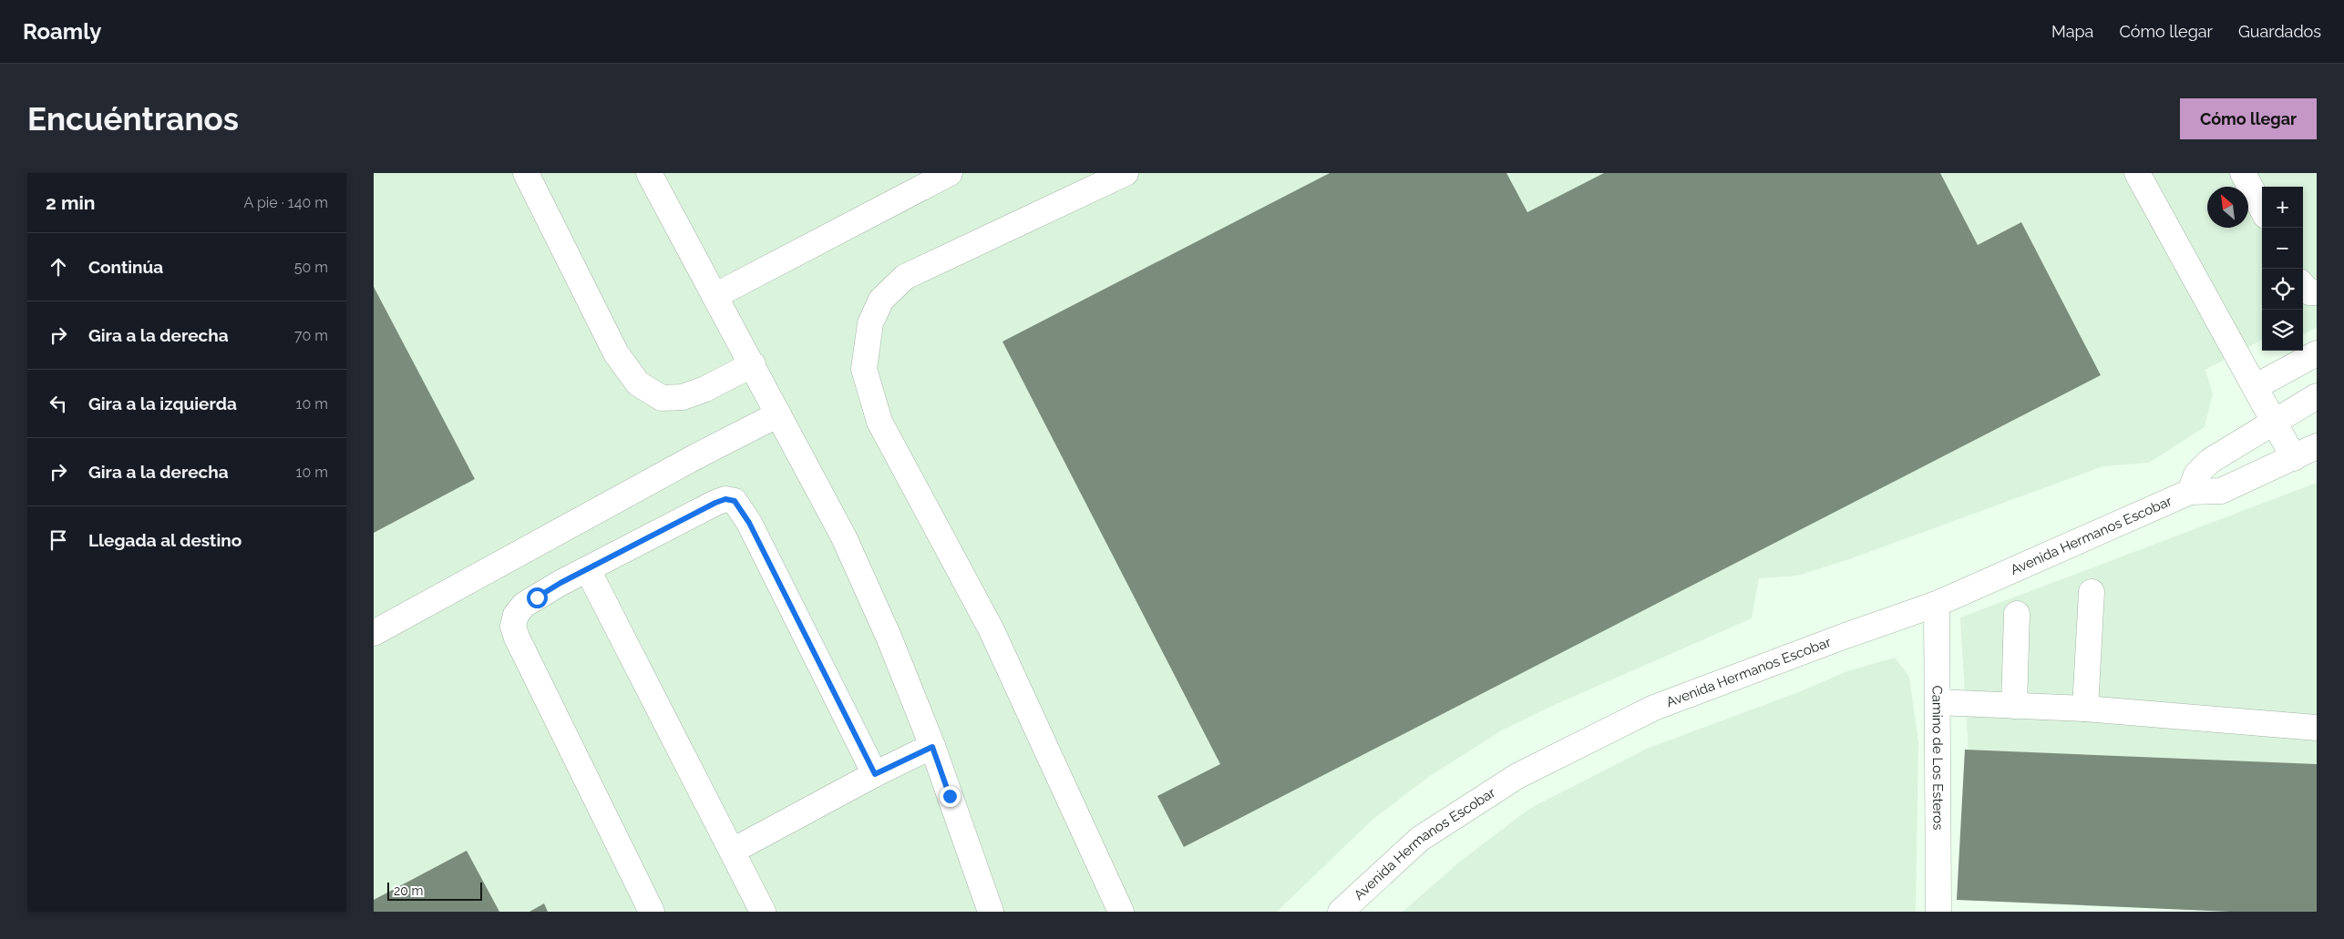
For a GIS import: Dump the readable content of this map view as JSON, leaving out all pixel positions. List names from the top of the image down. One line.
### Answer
{"streets":{"main road":["Avenida Hermanos Escobar","Camino de Los Esteros"]},"crossings":[["Avenida Hermanos Escobar","Camino de Los Esteros"]],"scale_bar":"20 m","north":"top left","page":{"header":"Roamly","nav":["Mapa","Cómo llegar","Guardados"],"buttons":"Cómo llegar","title":"Encuéntranos","heading":["2 min","A pie · 140 m"],"map_buttons":["+","−"],"list":[["Continúa","50 m"],["Gira a la derecha","70 m"],["Gira a la izquierda","10 m"],["Gira a la derecha","10 m"],"Llegada al destino"],"scale":"20 m"}}
